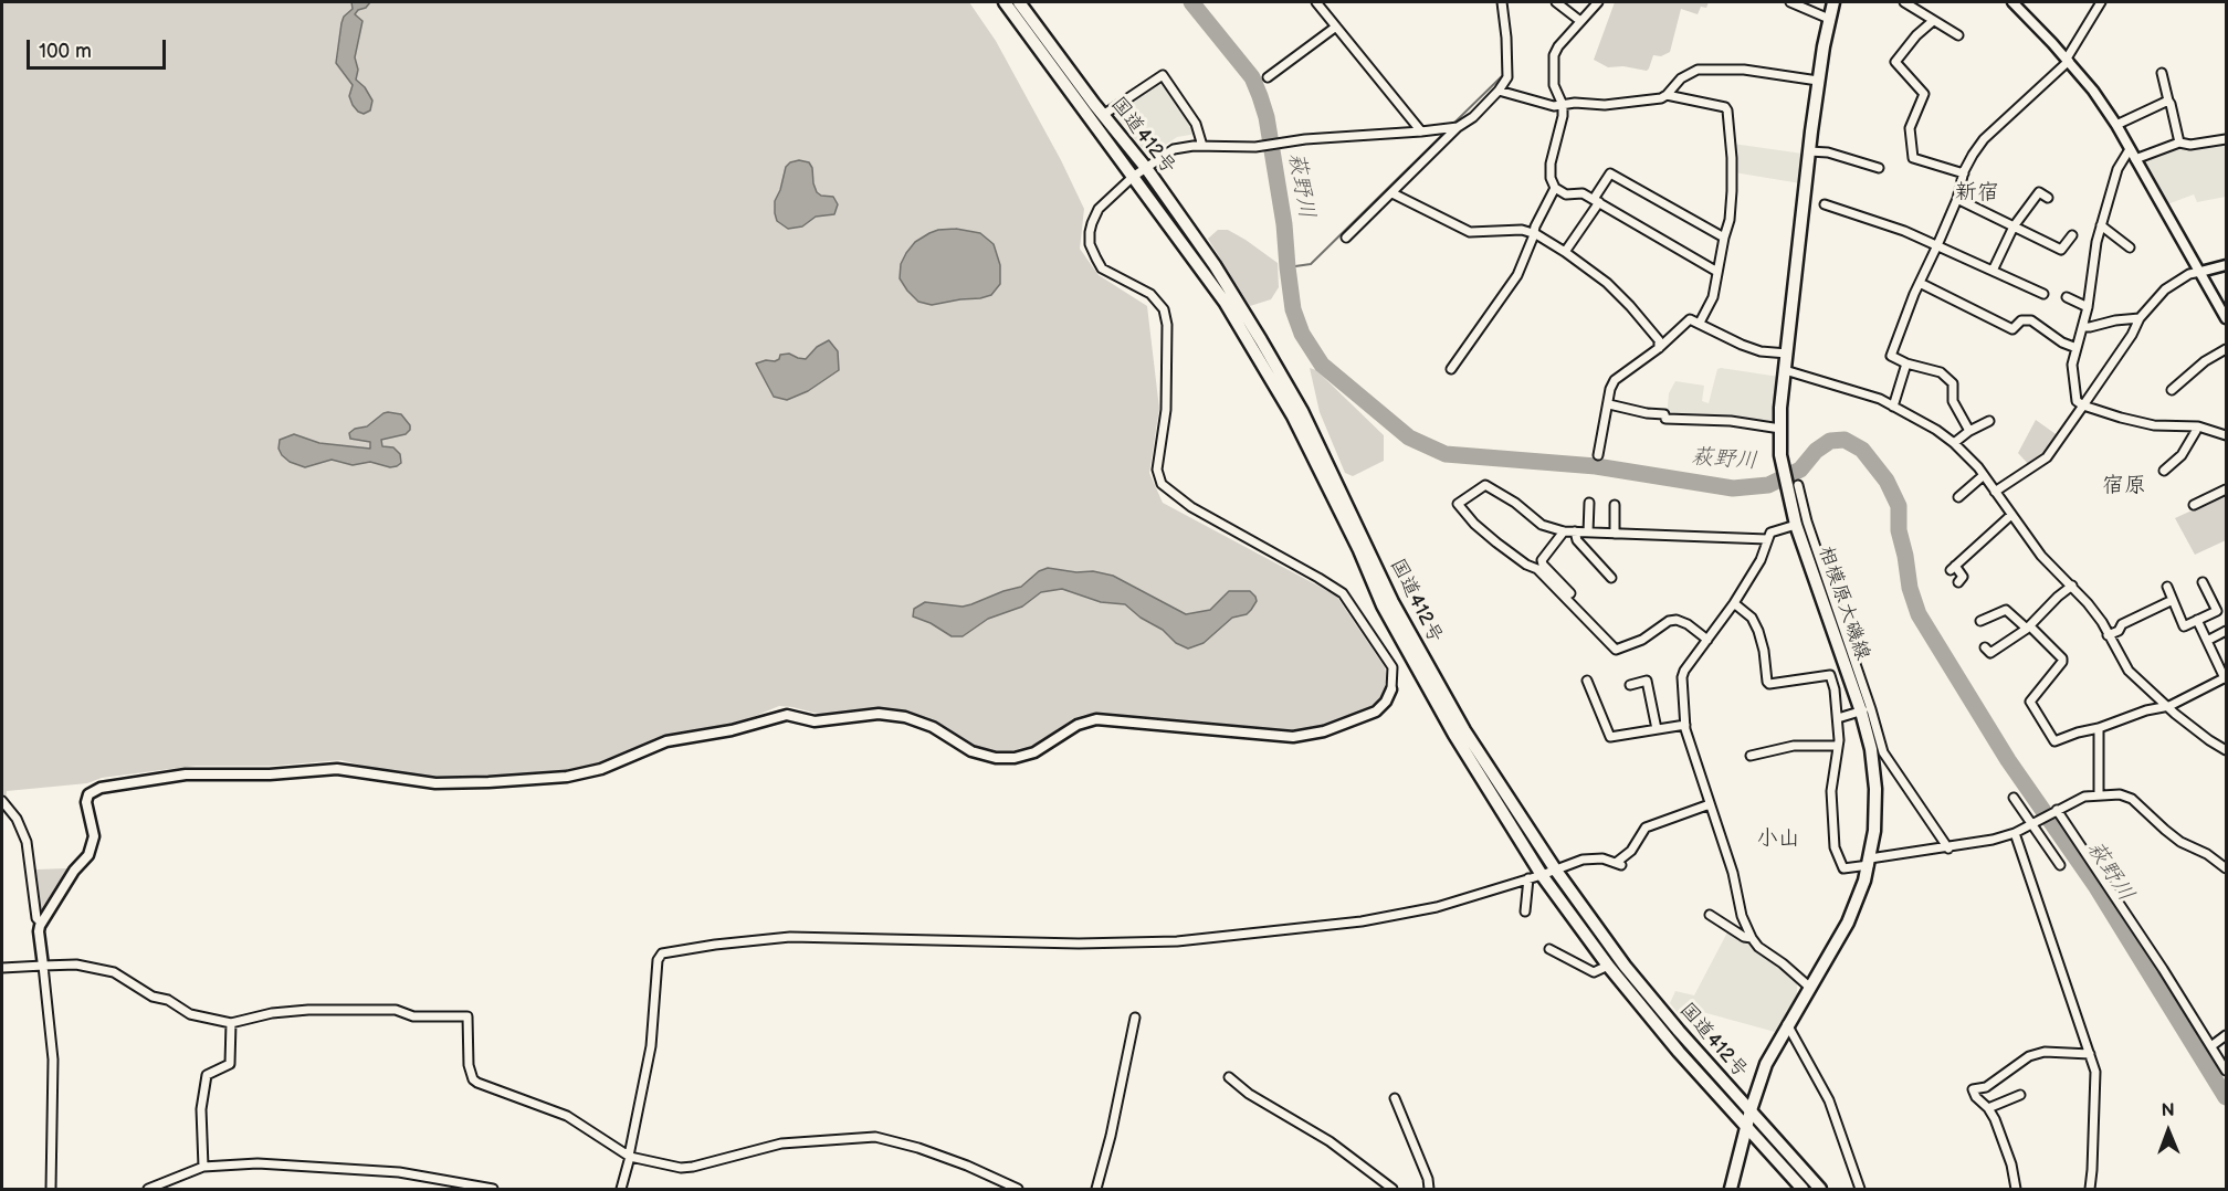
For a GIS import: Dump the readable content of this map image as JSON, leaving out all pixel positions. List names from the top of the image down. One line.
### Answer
{"streets":{"main road":["国道412号","相模原大磯線"]},"crossings":[["国道412号","相模原大磯線"]],"districts":["新宿","宿原","小山"],"water":["萩野川"],"scale_bar":"100 m","north":"top"}
